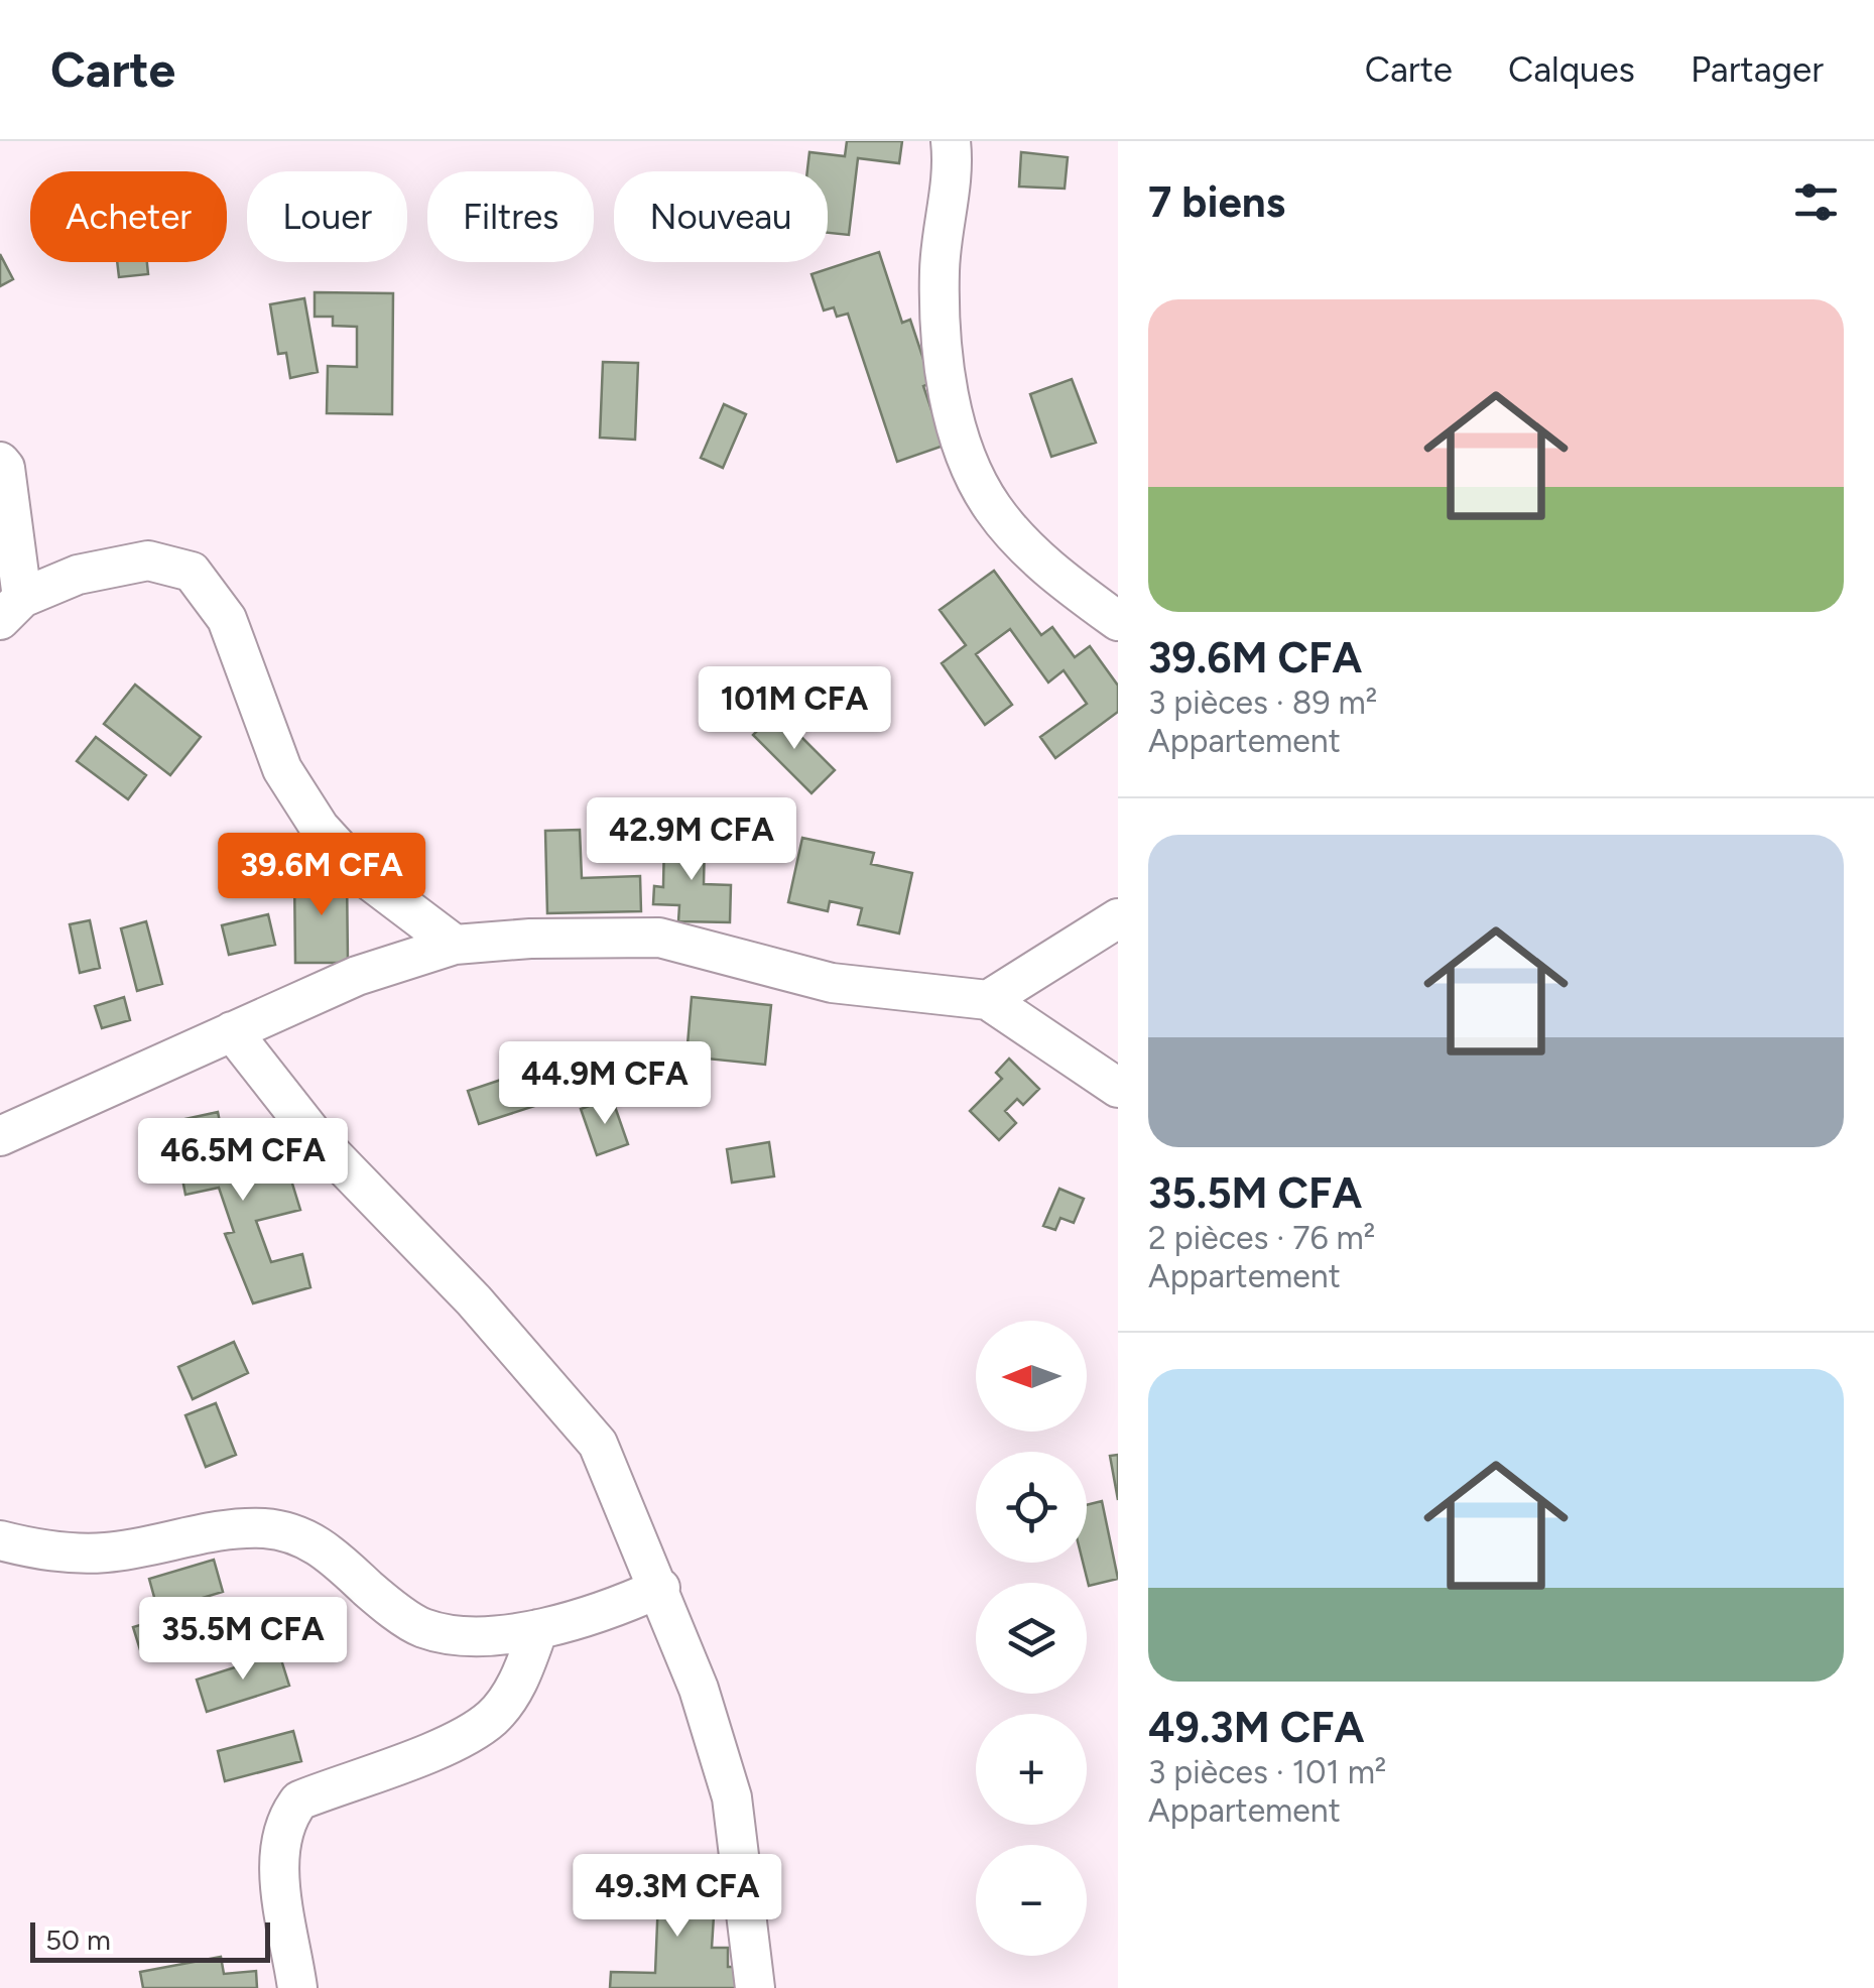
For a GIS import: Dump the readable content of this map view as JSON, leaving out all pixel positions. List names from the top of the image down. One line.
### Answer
{"scale_bar":"50 m","north":"left","page":{"header":"Carte","nav":["Carte","Calques","Partager"],"heading":"7 biens","chip":["Acheter","Louer","Filtres","Nouveau"],"list":[{"name":"39.6M CFA","note":"3 pièces · 89 m² · Appartement"},{"name":"35.5M CFA","note":"2 pièces · 76 m² · Appartement"},{"name":"49.3M CFA","note":"3 pièces · 101 m² · Appartement"}],"price":["101M CFA","42.9M CFA","39.6M CFA","44.9M CFA","46.5M CFA","35.5M CFA","49.3M CFA"],"map_buttons":["+","−"],"scale":"50 m"}}
